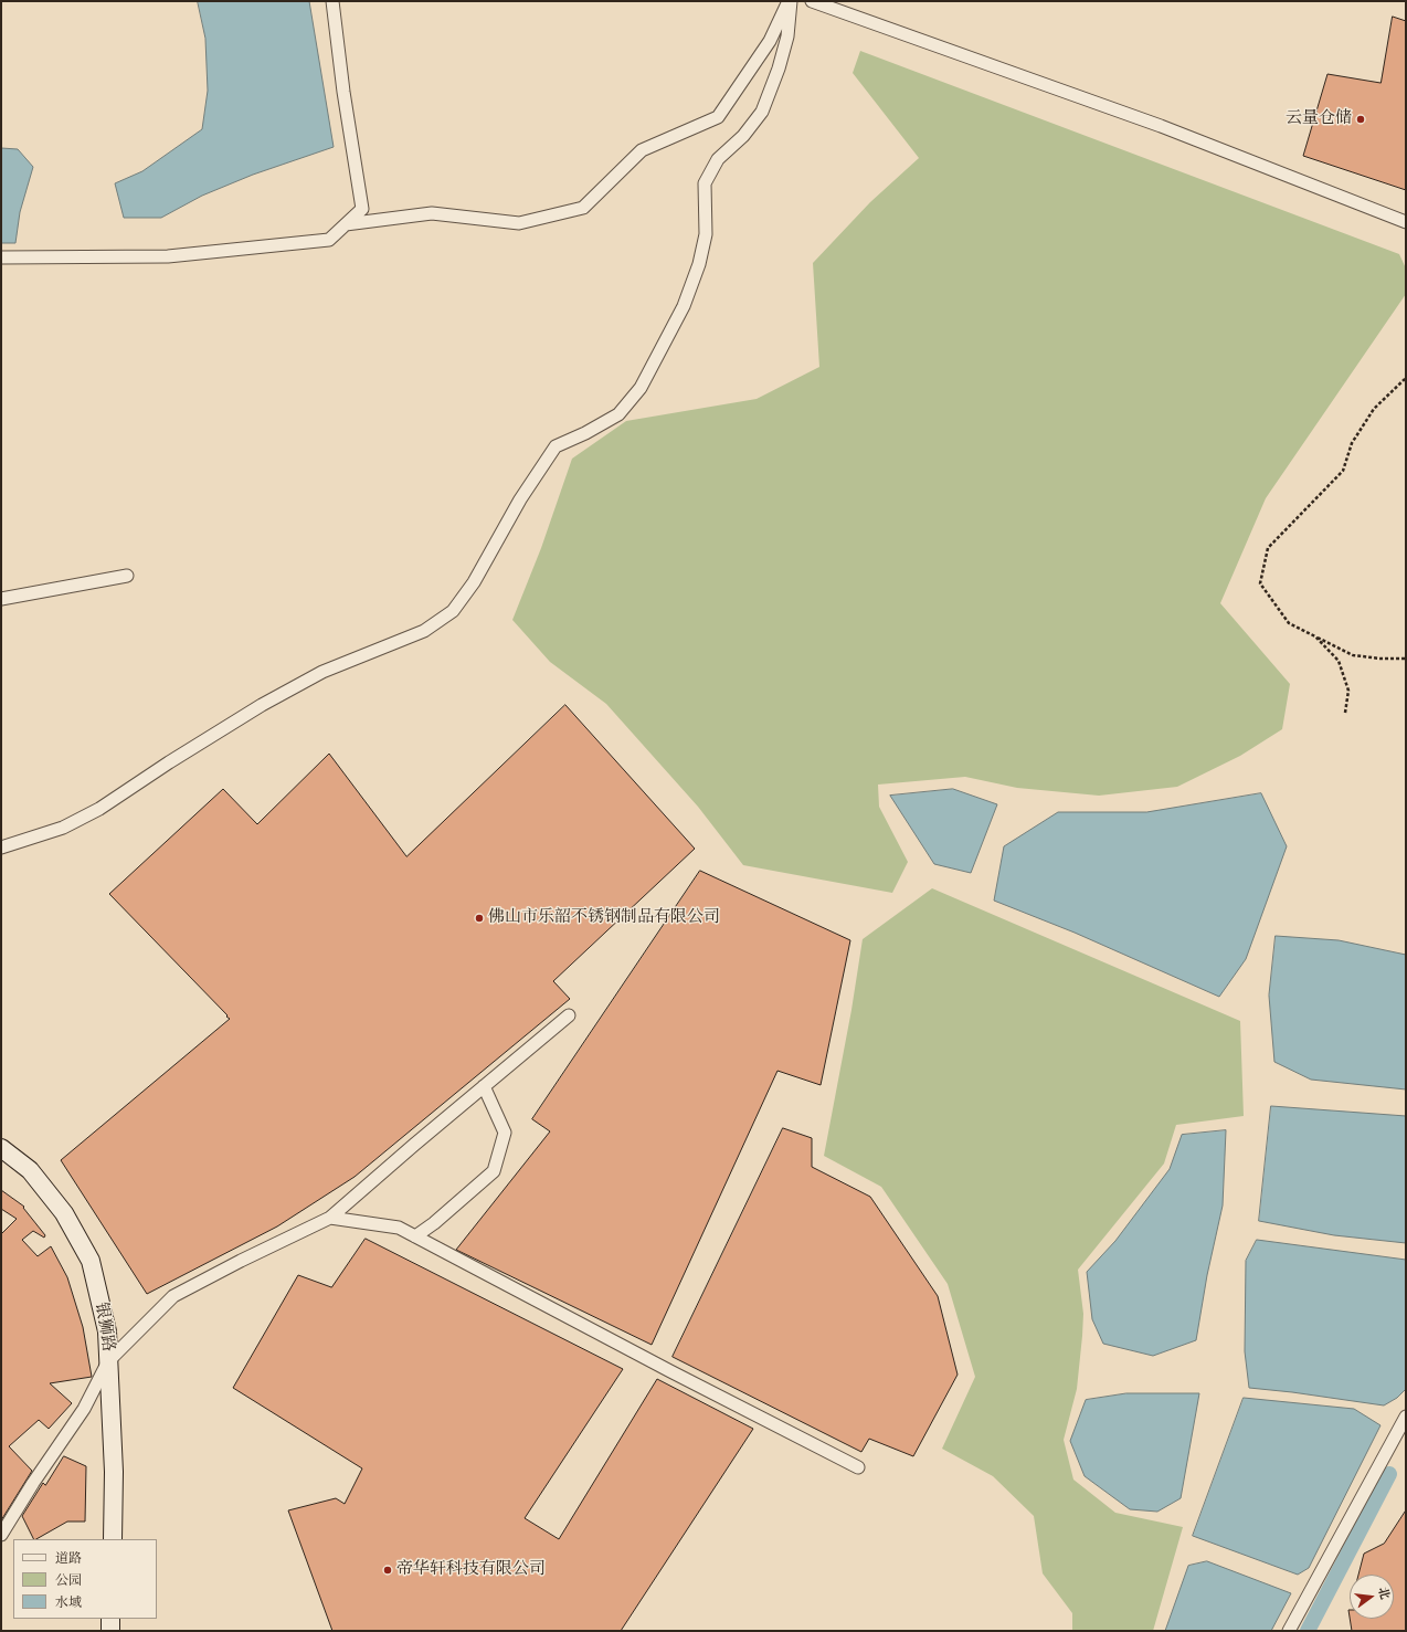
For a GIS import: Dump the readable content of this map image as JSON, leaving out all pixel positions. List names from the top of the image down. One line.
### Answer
{"streets":{"main road":["银狮路"]},"places":["云量仓储","佛山市乐韶不锈钢制品有限公司","帝华轩科技有限公司"],"legend":["道路","公园","水域"],"north":"right"}
